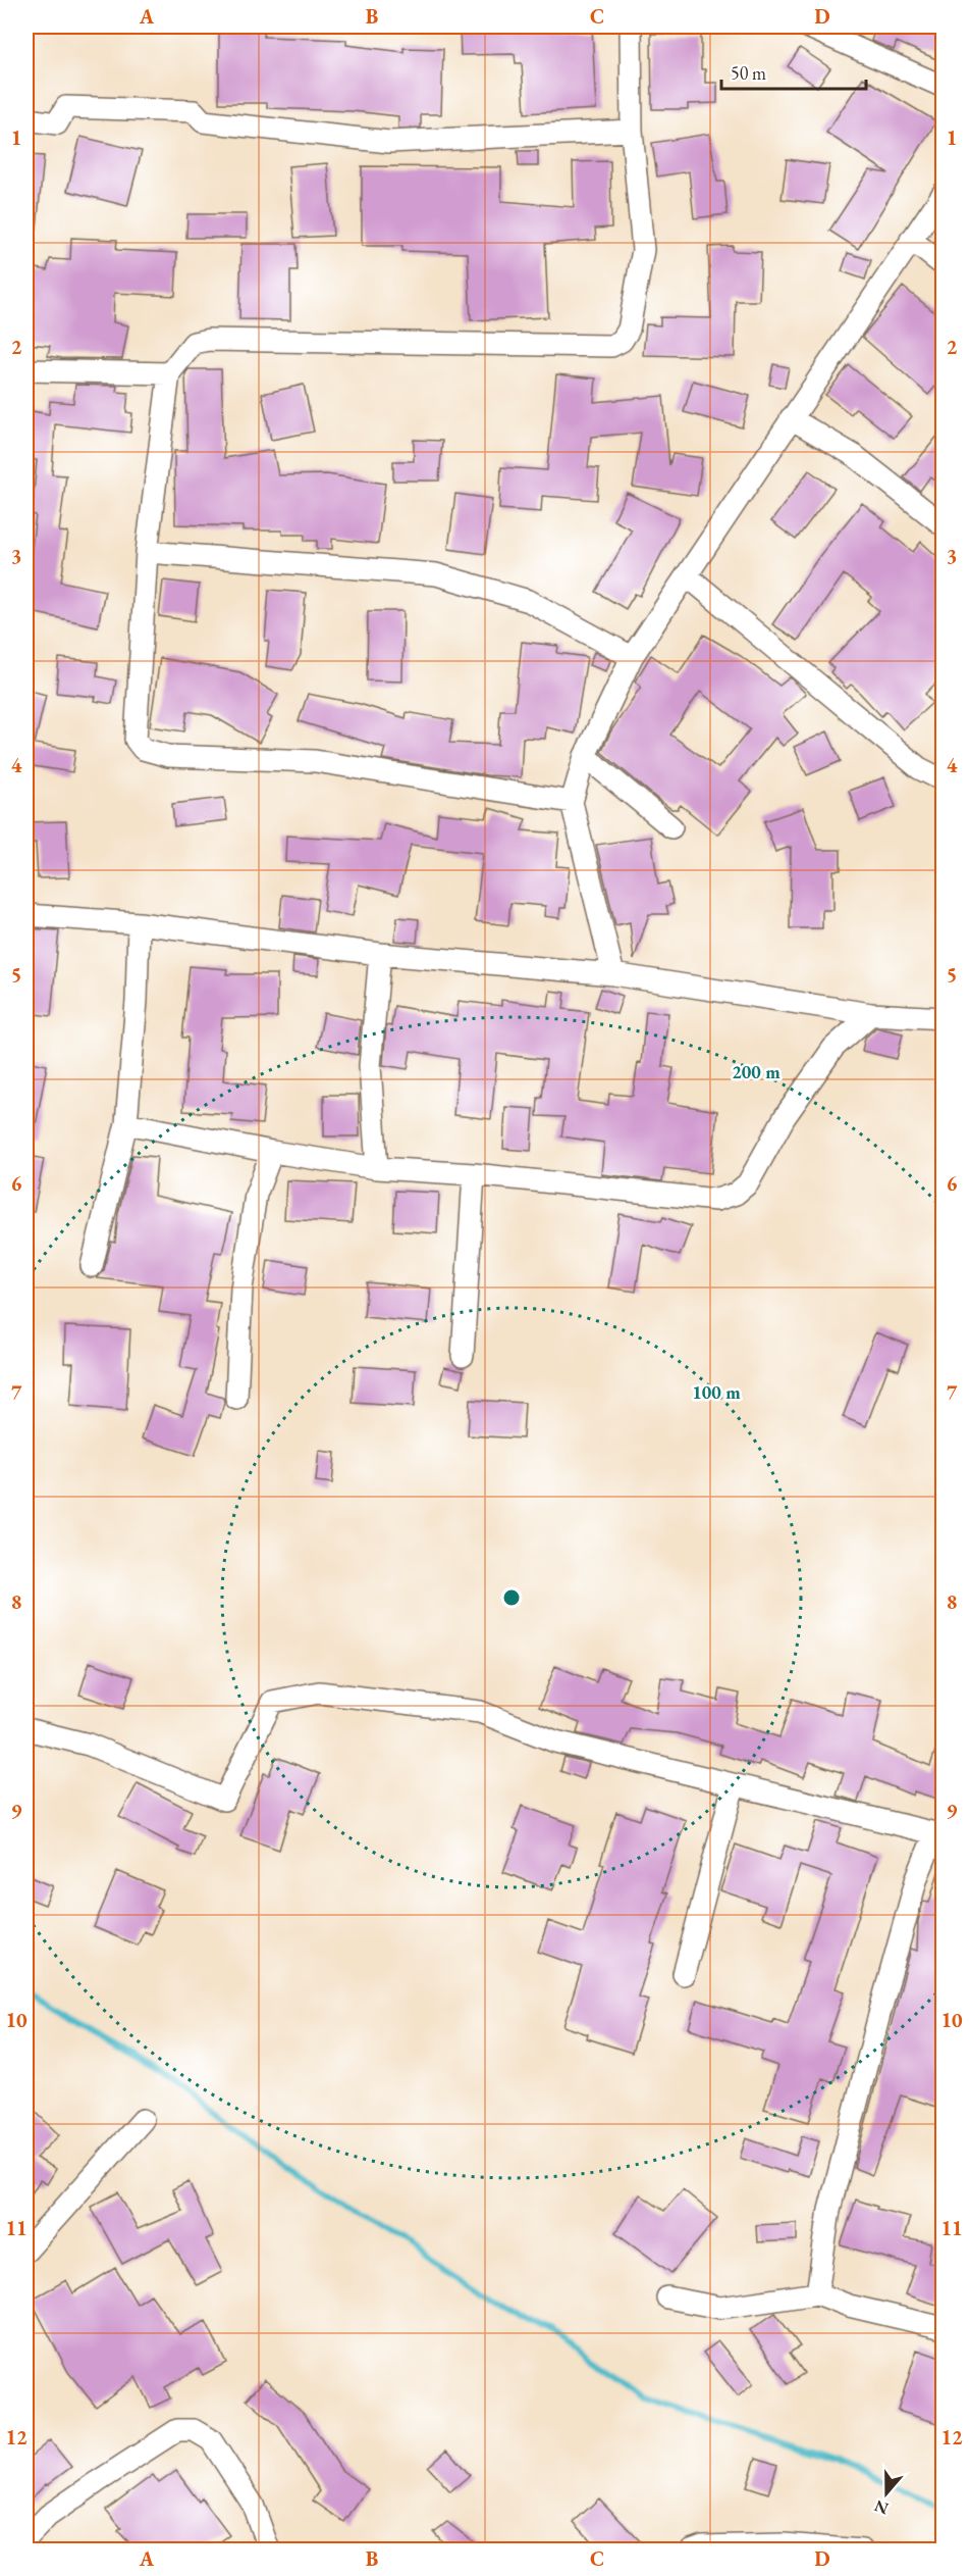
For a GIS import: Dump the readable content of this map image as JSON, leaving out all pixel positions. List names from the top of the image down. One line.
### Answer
{"scale_bar":"50 m","north":"bottom","grid":{"columns":["A","B","C","D"],"rows":["1","2","3","4","5","6","7","8","9","10","11","12"]},"rings":["200 m","100 m"]}
